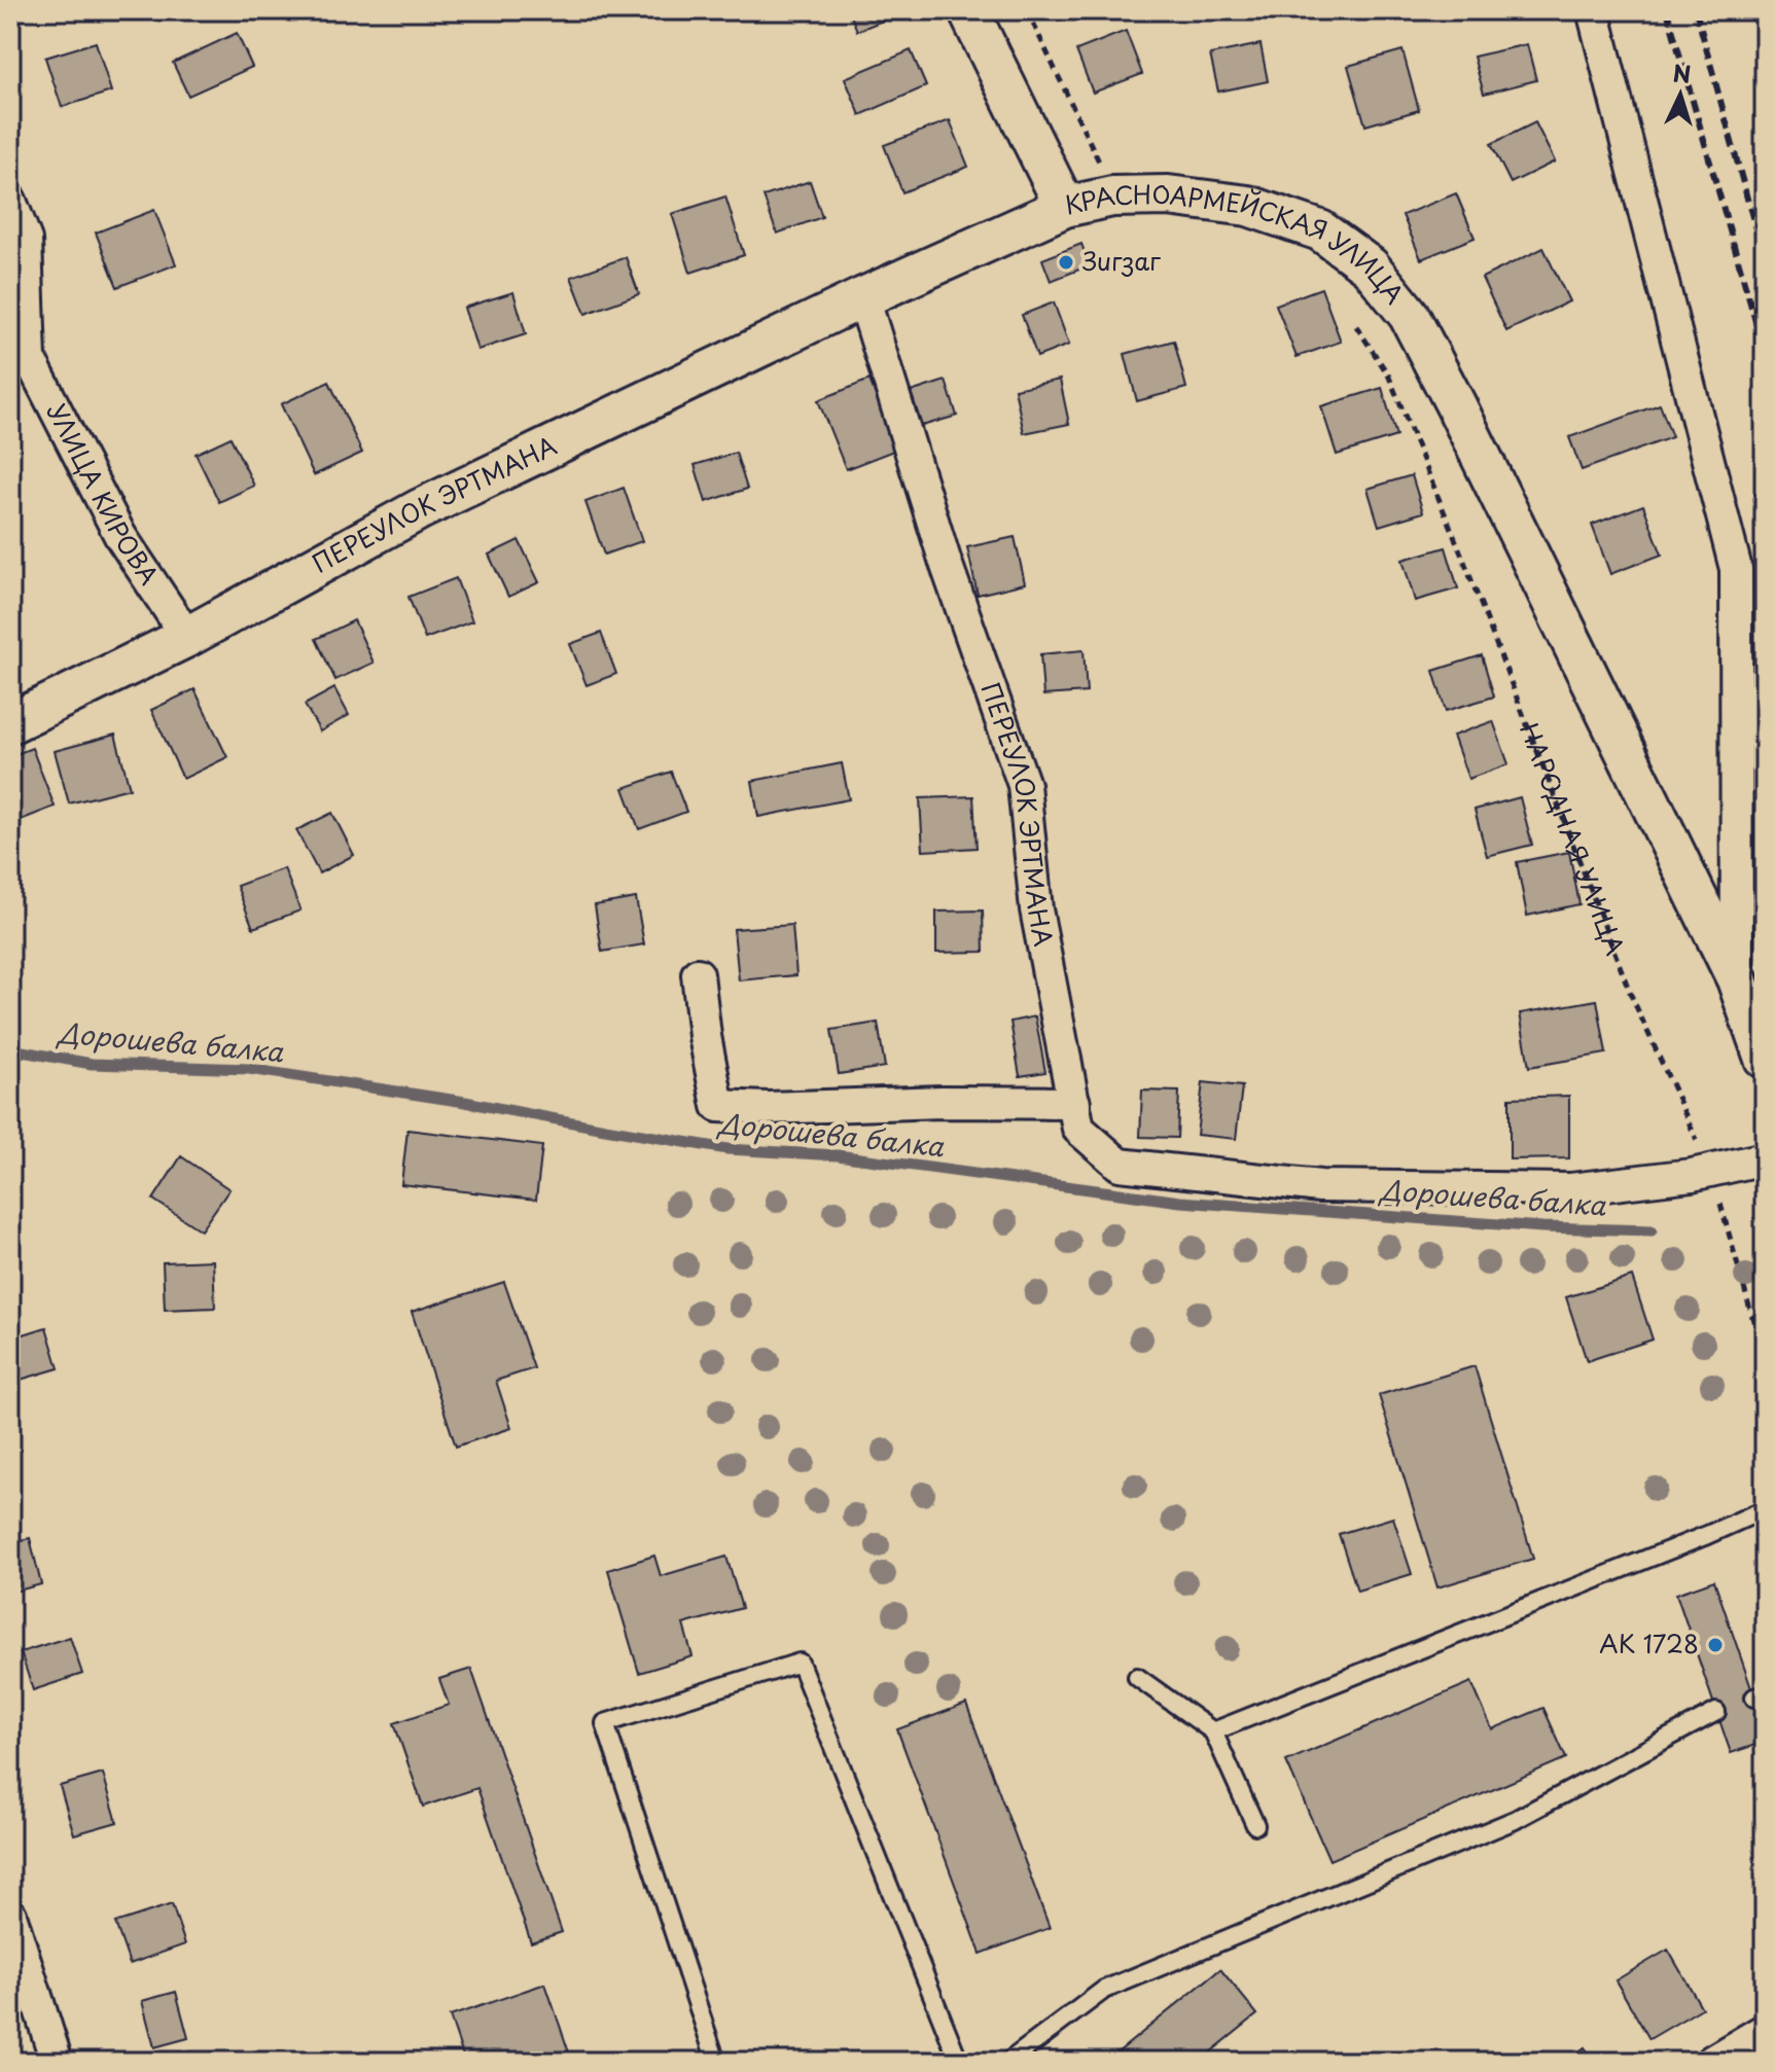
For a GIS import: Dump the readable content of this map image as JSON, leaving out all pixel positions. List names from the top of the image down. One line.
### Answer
{"streets":{"street":["КРАСНОАРМЕЙСКАЯ УЛИЦА","УЛИЦА КИРОВА","ПЕРЕУЛОК ЭРТМАНА"],"path":["НАРОДНАЯ УЛИЦА"]},"crossings":[["КРАСНОАРМЕЙСКАЯ УЛИЦА","ПЕРЕУЛОК ЭРТМАНА"],["УЛИЦА КИРОВА","ПЕРЕУЛОК ЭРТМАНА"],["ПЕРЕУЛОК ЭРТМАНА","НАРОДНАЯ УЛИЦА"]],"water":["Дорошева балка"],"places":["Зигзаг","АК 1728"],"north":"top"}
